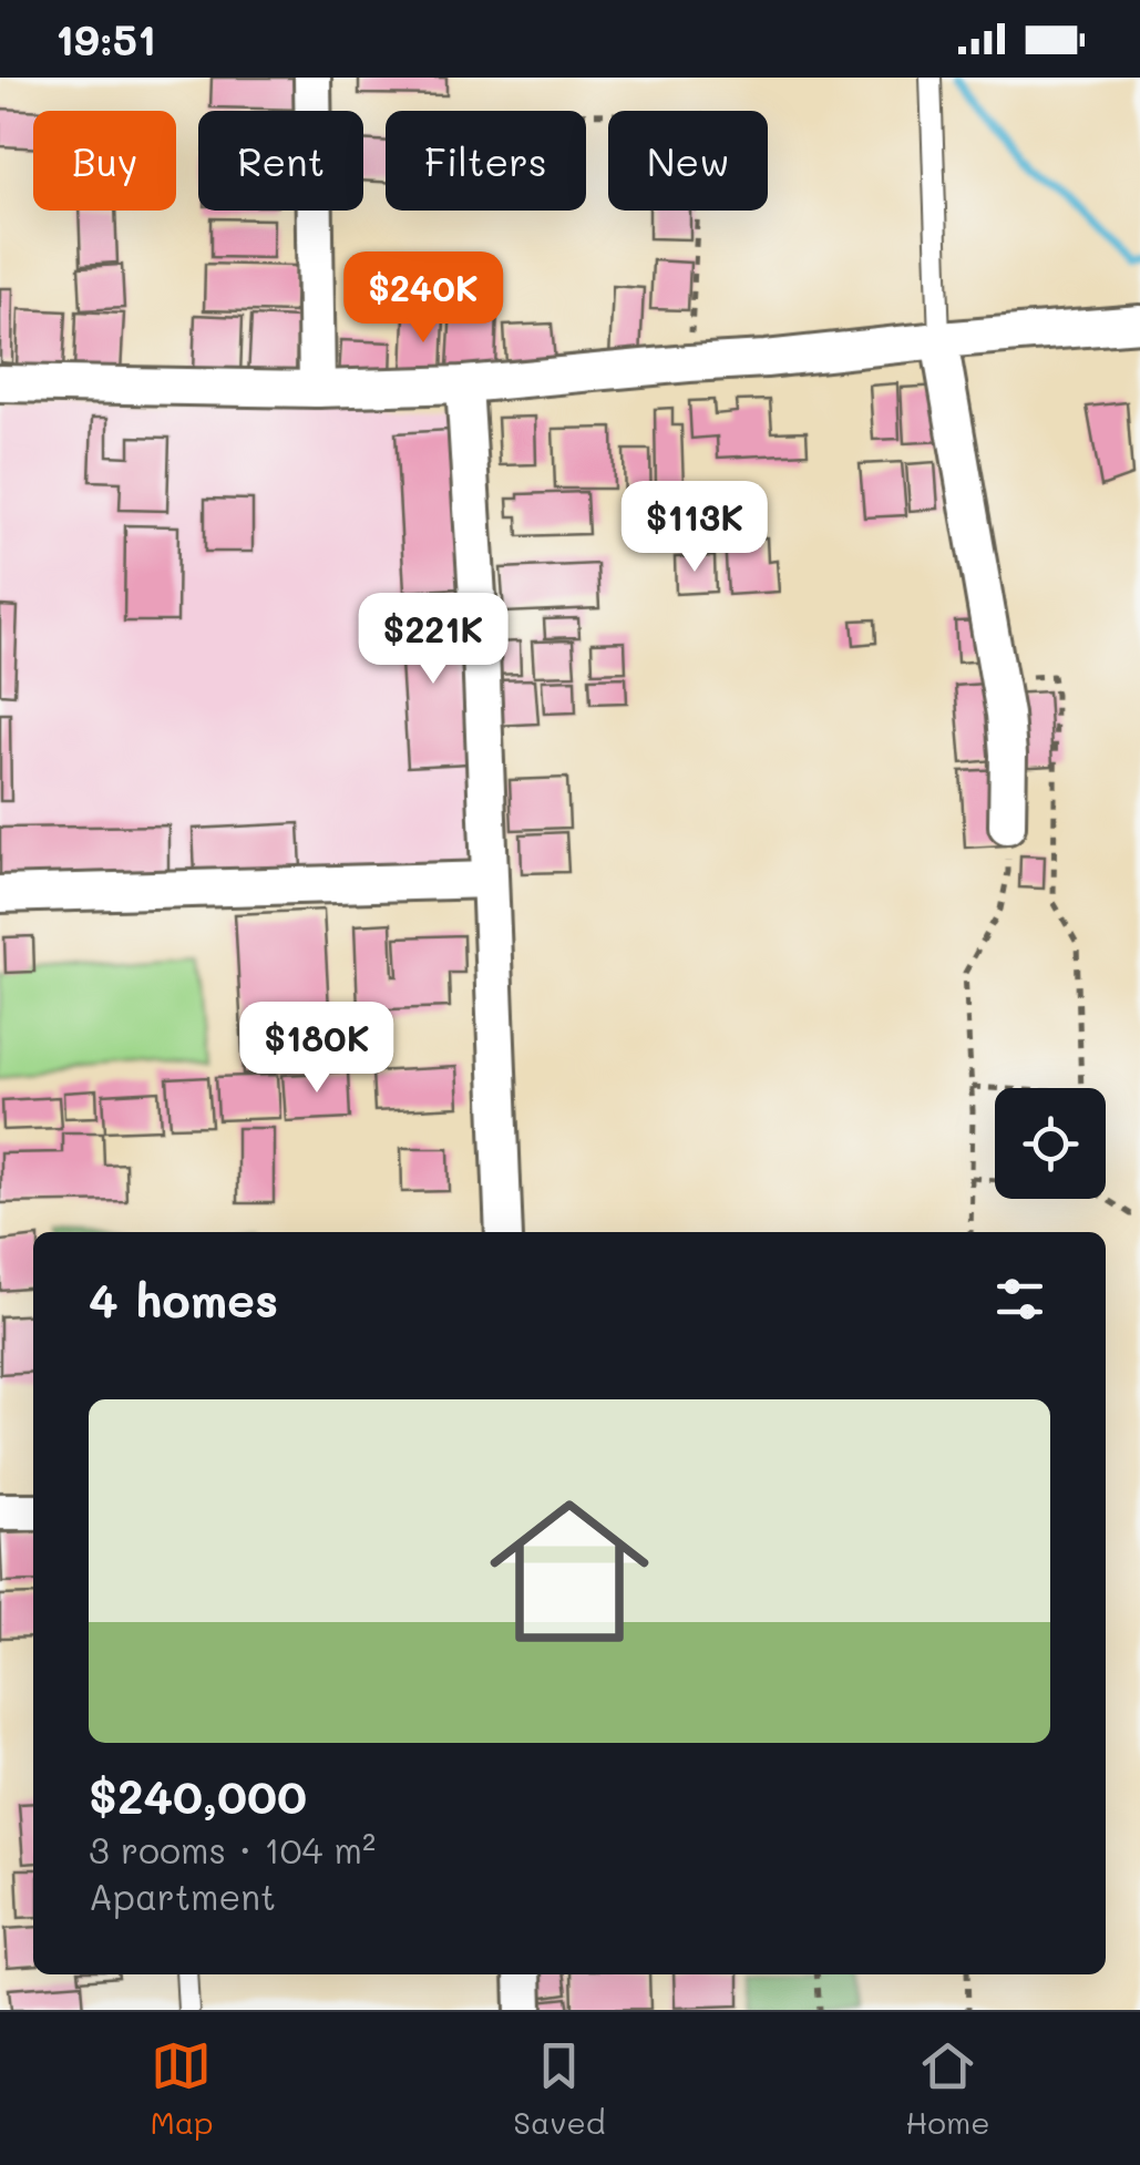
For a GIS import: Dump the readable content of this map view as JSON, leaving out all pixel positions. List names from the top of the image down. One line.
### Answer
{"page":{"status":"19:51","chip":["Buy","Rent","Filters","New"],"price":["$240K","$113K","$221K","$180K"],"heading":"4 homes","list":[{"name":"$240,000","note":"3 rooms · 104 m² · Apartment"}],"tabs":["Map","Saved","Home"]}}
